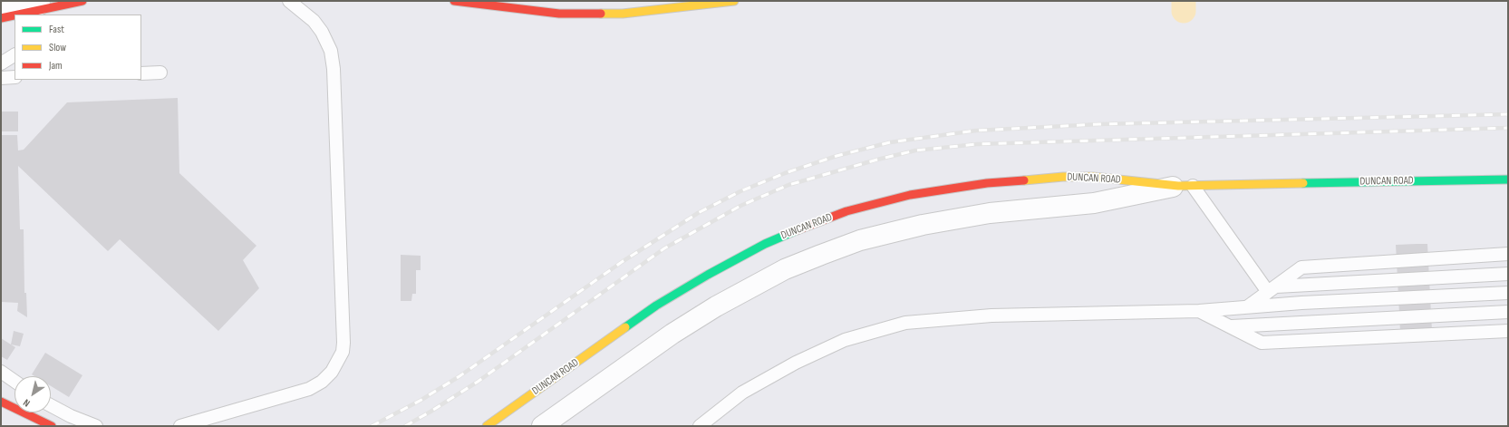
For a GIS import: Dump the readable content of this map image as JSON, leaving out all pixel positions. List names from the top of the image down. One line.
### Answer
{"streets":{"street":["DUNCAN ROAD"]},"legend":["Fast","Slow","Jam"],"north":"bottom left"}
